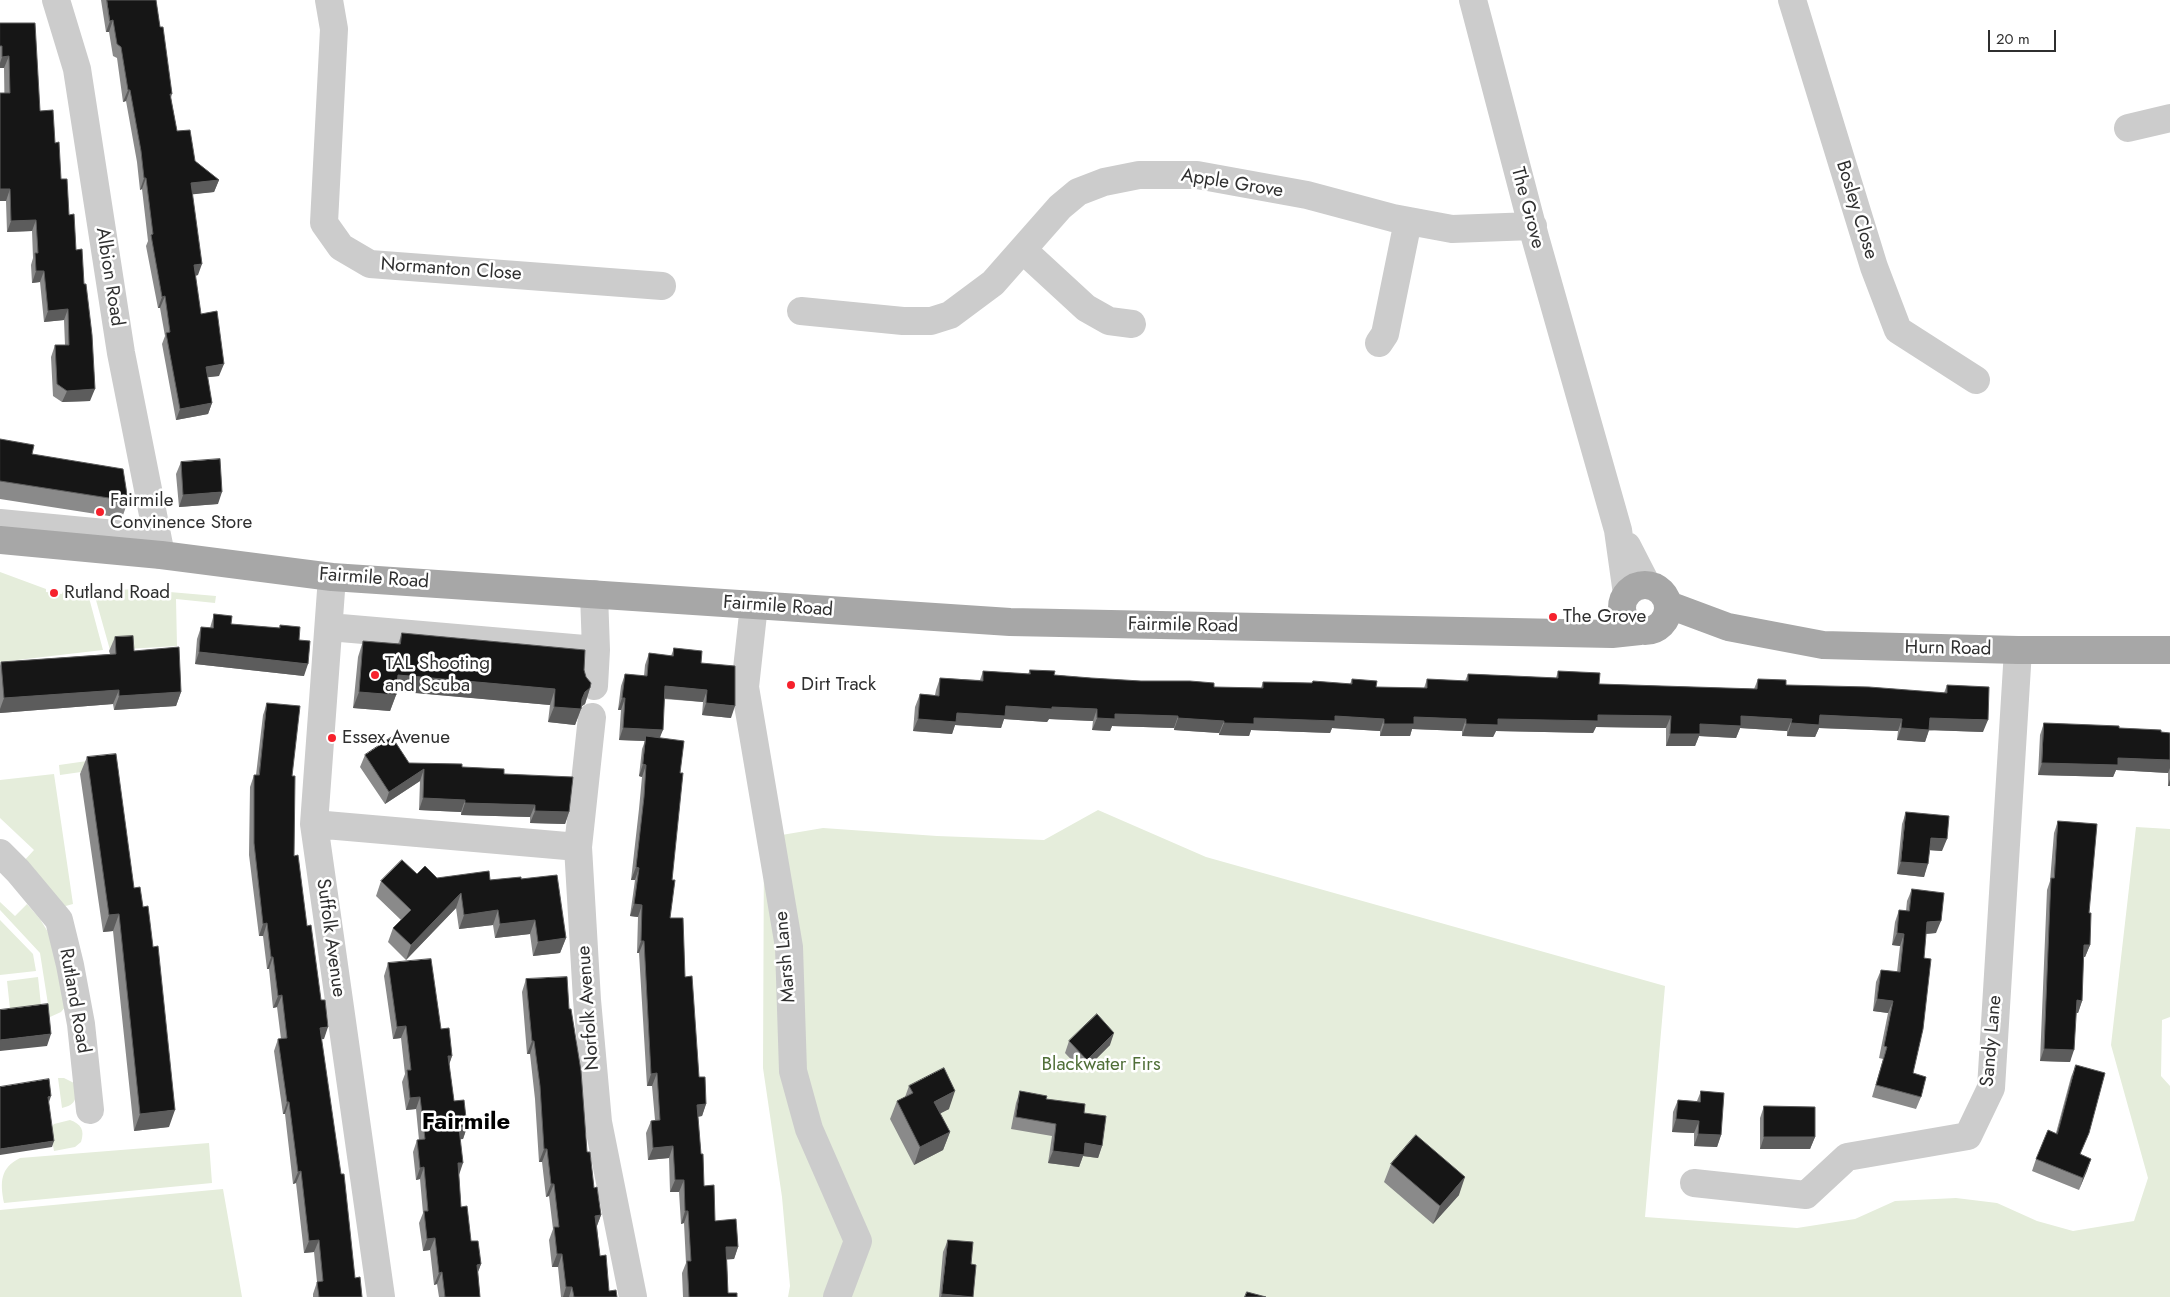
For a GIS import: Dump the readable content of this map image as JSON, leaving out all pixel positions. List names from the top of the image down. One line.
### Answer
{"streets":{"main road":["Fairmile Road","Hurn Road"],"street":["Apple Grove","The Grove","Bosley Close","Normanton Close","Albion Road","Suffolk Avenue","Marsh Lane","Rutland Road","Norfolk Avenue","Sandy Lane"]},"crossings":[["Apple Grove","The Grove"],["The Grove","Fairmile Road"],["Albion Road","Fairmile Road"],["Fairmile Road","Hurn Road"],["Fairmile Road","Suffolk Avenue"],["Fairmile Road","Marsh Lane"],["Hurn Road","Sandy Lane"]],"districts":["Fairmile"],"parks":["Blackwater Firs"],"places":["Fairmile Convinence Store","Rutland Road","The Grove","TAL Shooting and Scuba","Dirt Track","Essex Avenue"],"scale_bar":"20 m"}
